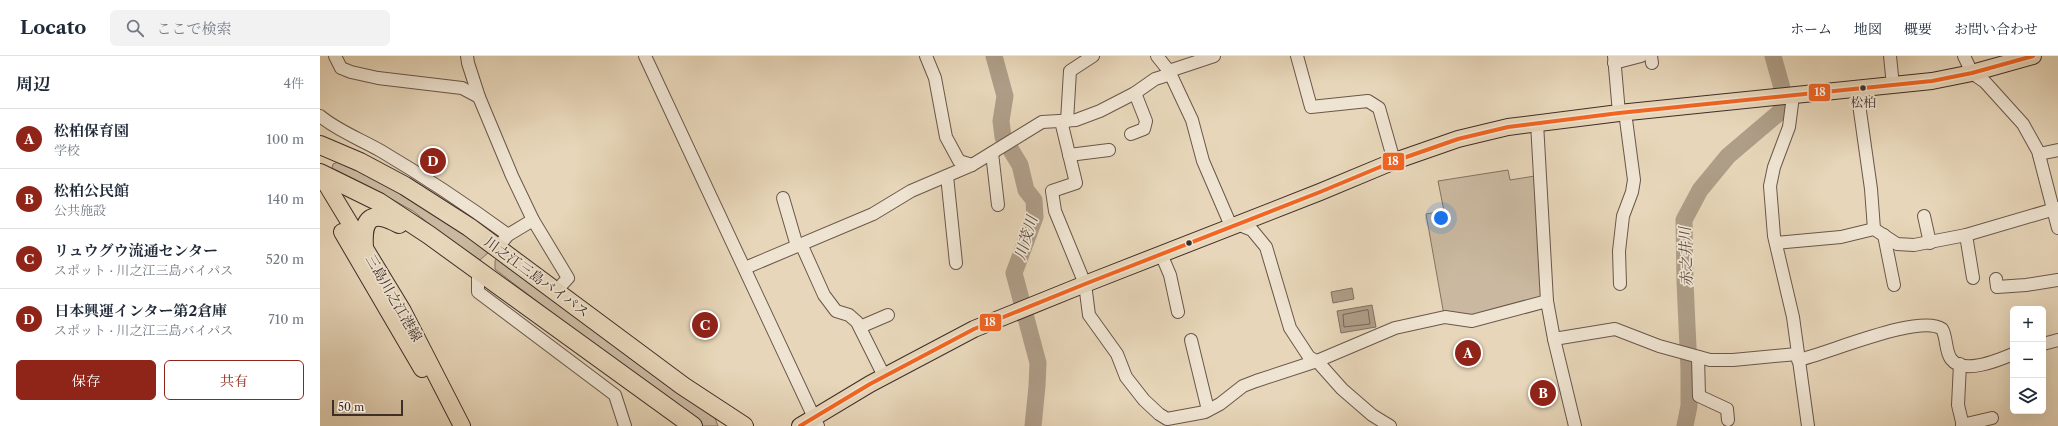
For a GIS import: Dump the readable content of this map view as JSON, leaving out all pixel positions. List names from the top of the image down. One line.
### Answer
{"streets":{"highway":["川之江三島バイパス"],"main road":["三島川之江港線"]},"crossings":[["川之江三島バイパス","三島川之江港線"]],"water":["川茂川","赤之井川"],"places":["松柏"],"lines":["transit line 18"],"scale_bar":"50 m","page":{"header":"Locato","search":"ここで検索","nav":["ホーム","地図","概要","お問い合わせ"],"heading":["周辺","4件"],"list":[{"mark":"A","name":"松柏保育園","note":"学校","value":"100 m"},{"mark":"B","name":"松柏公民館","note":"公共施設","value":"140 m"},{"mark":"C","name":"リュウグウ流通センター","note":"スポット · 川之江三島バイパス","value":"520 m"},{"mark":"D","name":"日本興運インター第2倉庫","note":"スポット · 川之江三島バイパス","value":"710 m"}],"pins":["D","C","A","B"],"map_buttons":["+","−"],"buttons":["保存","共有"],"scale":"50 m"}}
